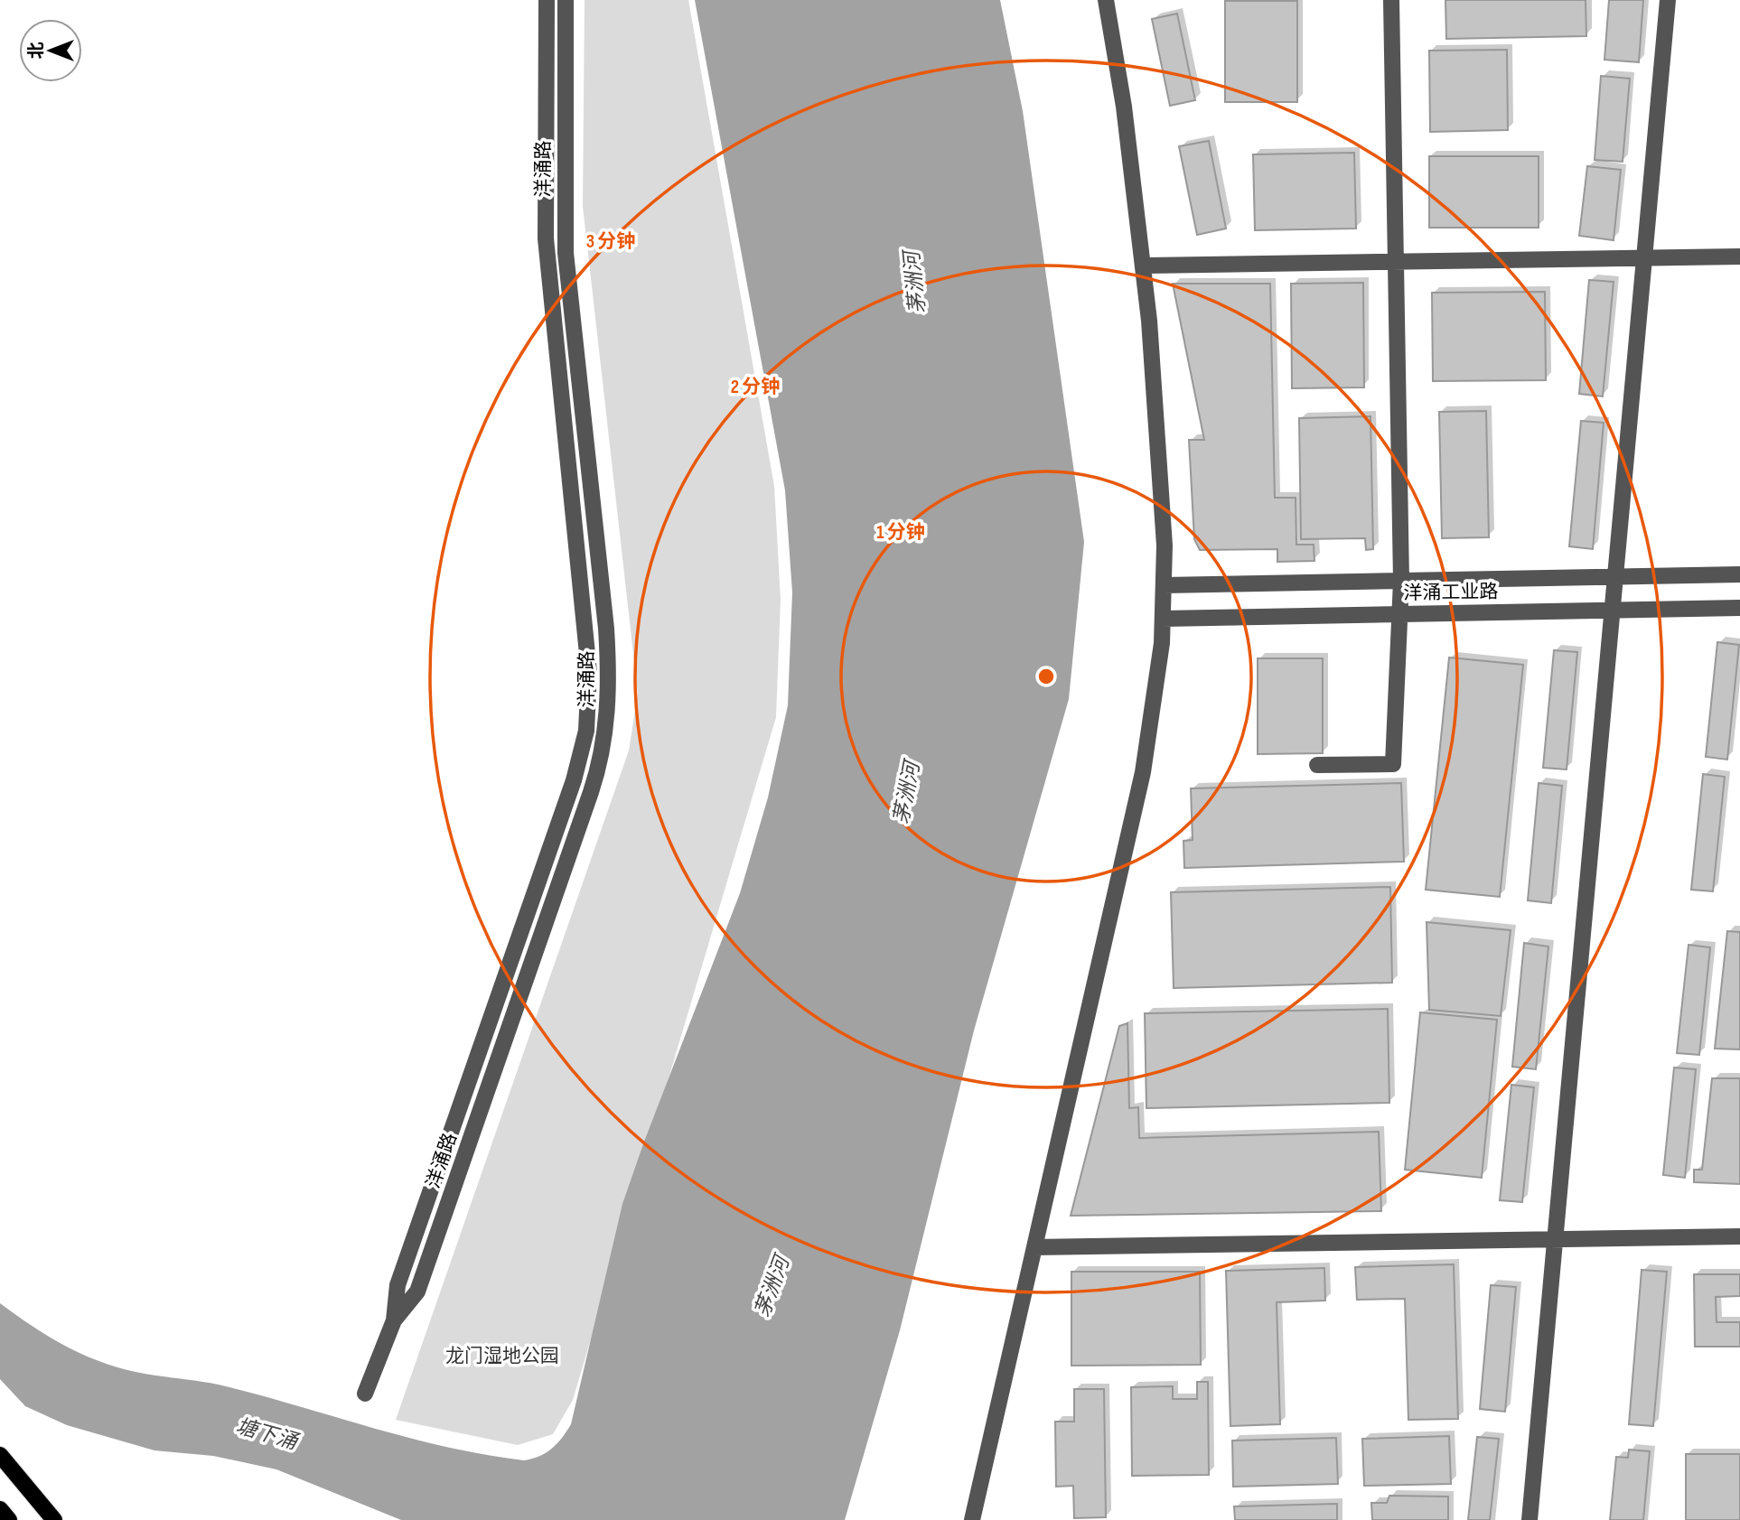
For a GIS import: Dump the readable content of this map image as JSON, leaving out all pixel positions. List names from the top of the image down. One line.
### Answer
{"streets":{"street":["洋涌路","洋涌工业路"]},"water":["茅洲河","塘下涌"],"parks":["龙门湿地公园"],"north":"left","rings":["3 分钟","2 分钟","1 分钟"]}
